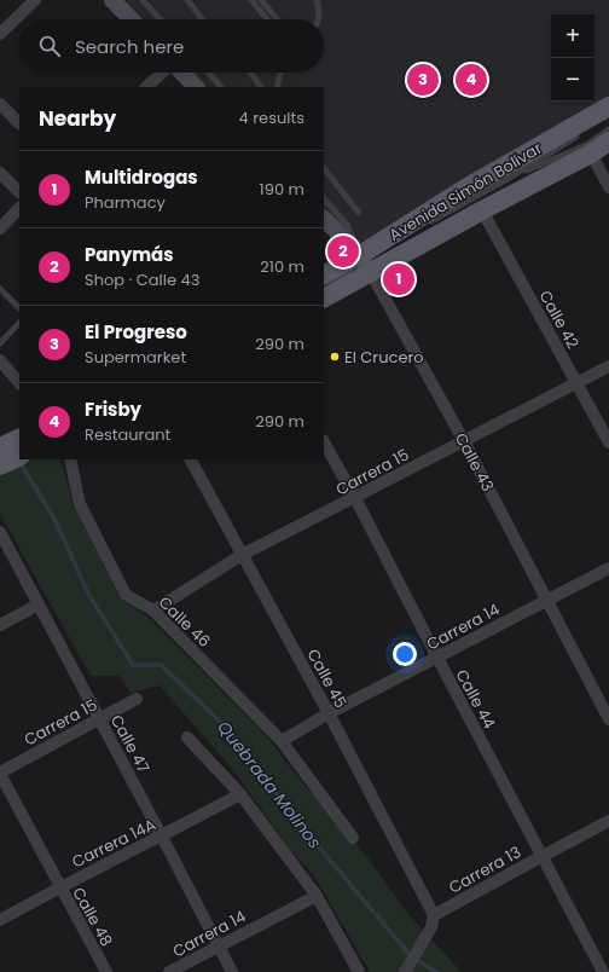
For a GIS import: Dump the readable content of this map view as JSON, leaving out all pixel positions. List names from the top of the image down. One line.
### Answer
{"streets":{"main road":["Avenida Simón Bolívar"],"street":["Calle 42","Calle 43","Carrera 15","Calle 46","Carrera 14","Calle 45","Calle 44","Calle 47","Carrera 14A","Carrera 13","Calle 48"]},"crossings":[["Avenida Simón Bolívar","Calle 42"],["Avenida Simón Bolívar","Calle 43"],["Calle 42","Carrera 15"],["Calle 43","Carrera 15"],["Calle 43","Carrera 14"],["Carrera 15","Calle 46"],["Carrera 15","Calle 45"],["Carrera 15","Calle 44"],["Carrera 15","Calle 47"],["Carrera 15","Calle 48"],["Calle 46","Carrera 14"],["Carrera 14","Calle 45"],["Carrera 14","Calle 44"],["Carrera 14","Calle 47"],["Calle 45","Carrera 13"],["Calle 44","Carrera 13"],["Calle 47","Carrera 14A"],["Carrera 14A","Calle 48"]],"water":["Quebrada Molinos"],"places":["El Crucero"],"page":{"map_buttons":["+","−"],"search":"Search here","pins":["3","4","2","1"],"heading":["Nearby","4 results"],"list":[{"mark":"1","name":"Multidrogas","note":"Pharmacy","value":"190 m"},{"mark":"2","name":"Panymás","note":"Shop · Calle 43","value":"210 m"},{"mark":"3","name":"El Progreso","note":"Supermarket","value":"290 m"},{"mark":"4","name":"Frisby","note":"Restaurant","value":"290 m"}]}}
